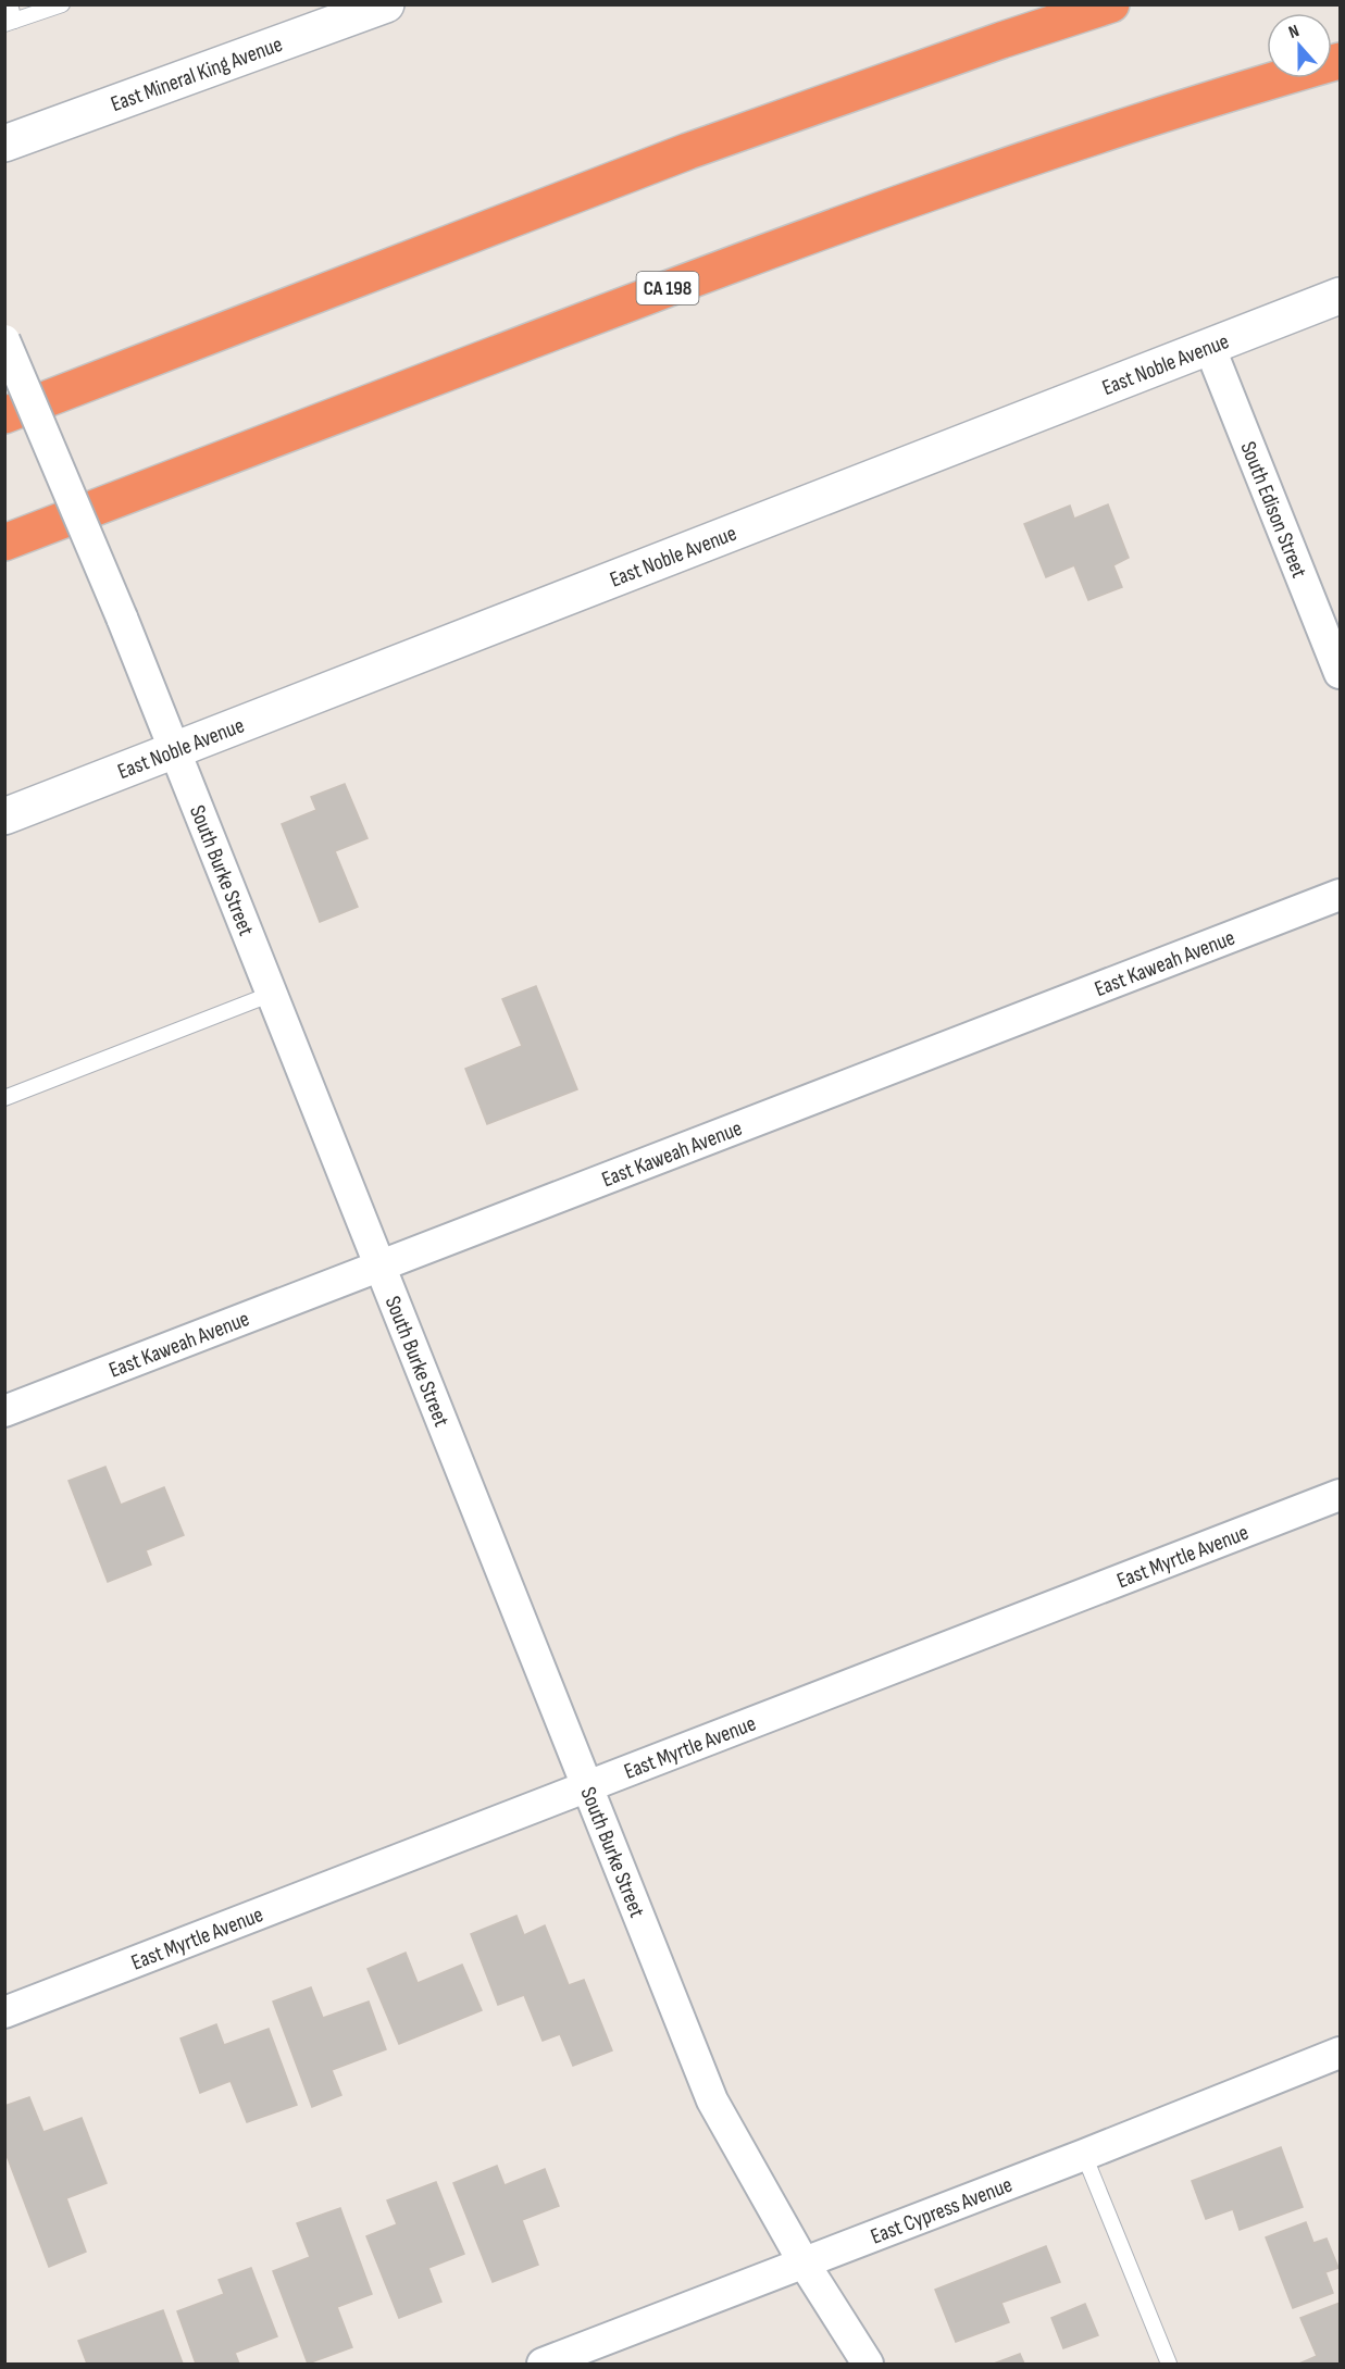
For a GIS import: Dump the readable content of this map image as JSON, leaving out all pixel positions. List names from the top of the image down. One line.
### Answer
{"streets":{"highway":["CA 198"],"main road":["East Mineral King Avenue","East Noble Avenue"],"street":["South Edison Street","South Burke Street","East Kaweah Avenue","East Myrtle Avenue","East Cypress Avenue"]},"crossings":[["East Noble Avenue","South Edison Street"],["East Noble Avenue","South Burke Street"],["South Burke Street","East Kaweah Avenue"],["South Burke Street","East Myrtle Avenue"],["South Burke Street","East Cypress Avenue"]],"north":"top"}
